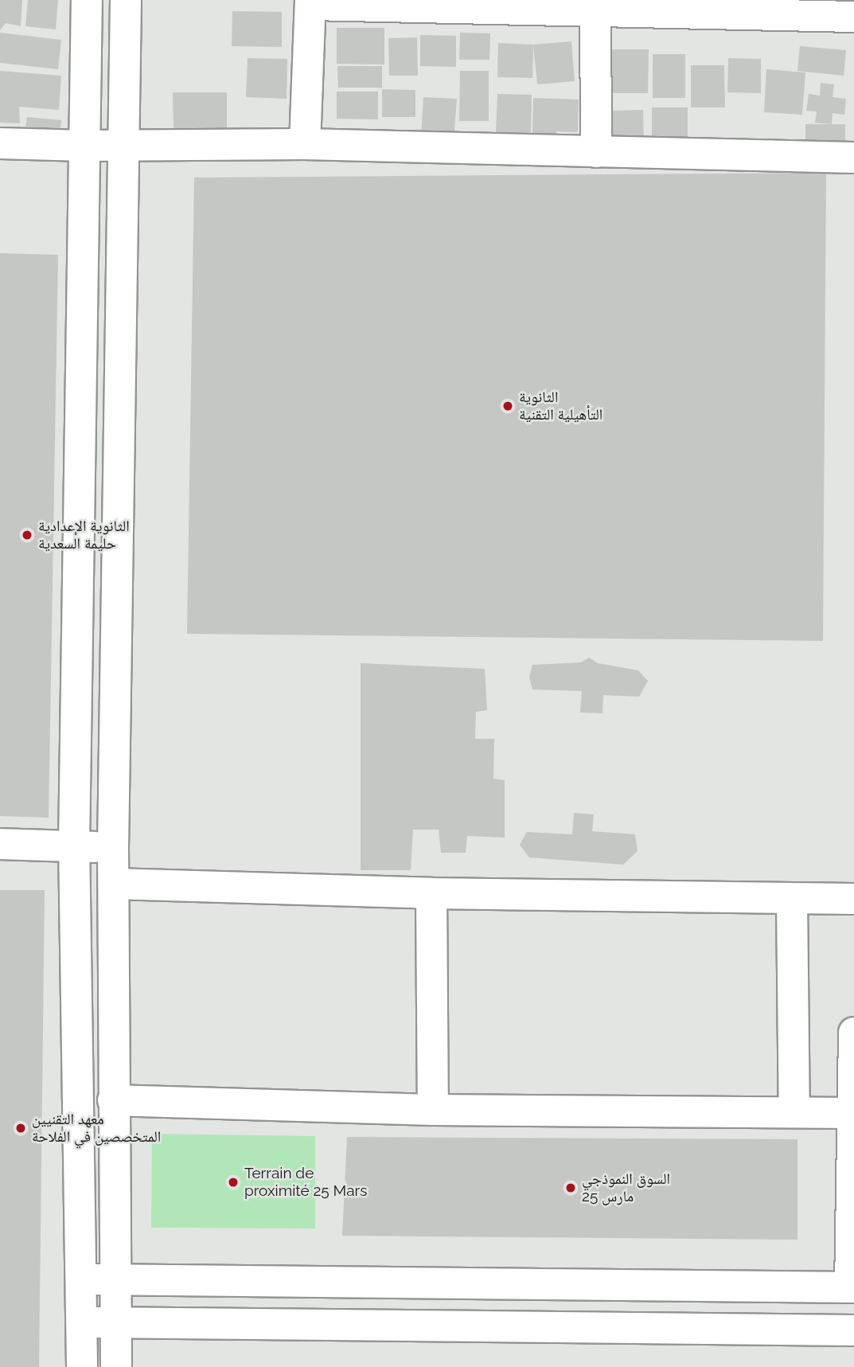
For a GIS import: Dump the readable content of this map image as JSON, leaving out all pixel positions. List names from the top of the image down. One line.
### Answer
{"places":["الثانوية التأهيلية التقنية","الثانوية الإعدادية حليمة السعدية","معهد التقنيين المتخصصين في الفلاحة","Terrain de proximité 25 Mars","السوق النموذجي 25 مارس"]}
